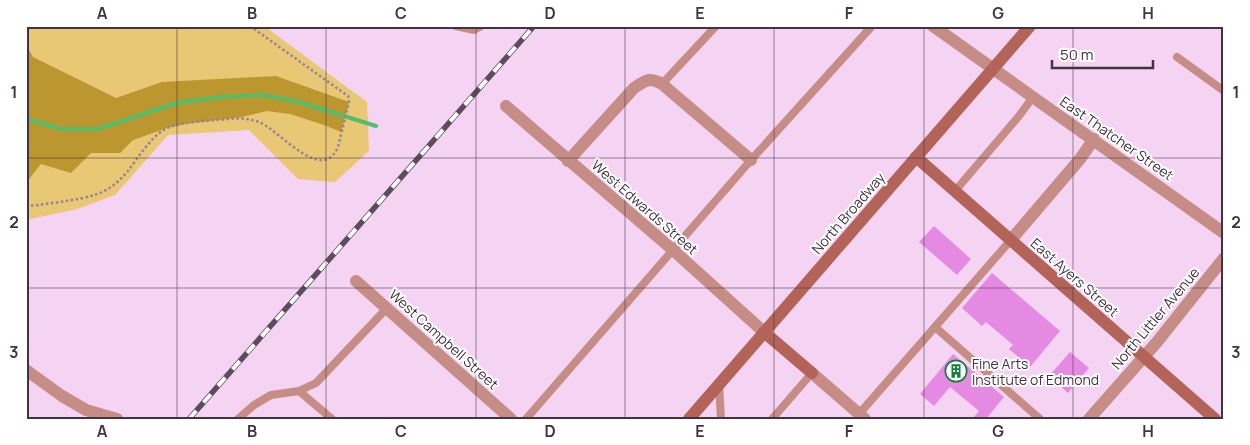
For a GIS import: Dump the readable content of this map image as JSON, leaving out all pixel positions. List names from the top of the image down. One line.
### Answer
{"streets":{"main road":["North Broadway","East Ayers Street"],"street":["East Thatcher Street","West Edwards Street","North Littler Avenue","West Campbell Street"]},"crossings":[["East Thatcher Street","North Broadway"],["West Edwards Street","North Broadway"],["North Broadway","East Ayers Street"],["East Ayers Street","North Littler Avenue"]],"places":{"building":["Fine Arts Institute of Edmond"]},"scale_bar":"50 m","grid":{"columns":["A","B","C","D","E","F","G","H"],"rows":["1","2","3"]}}
